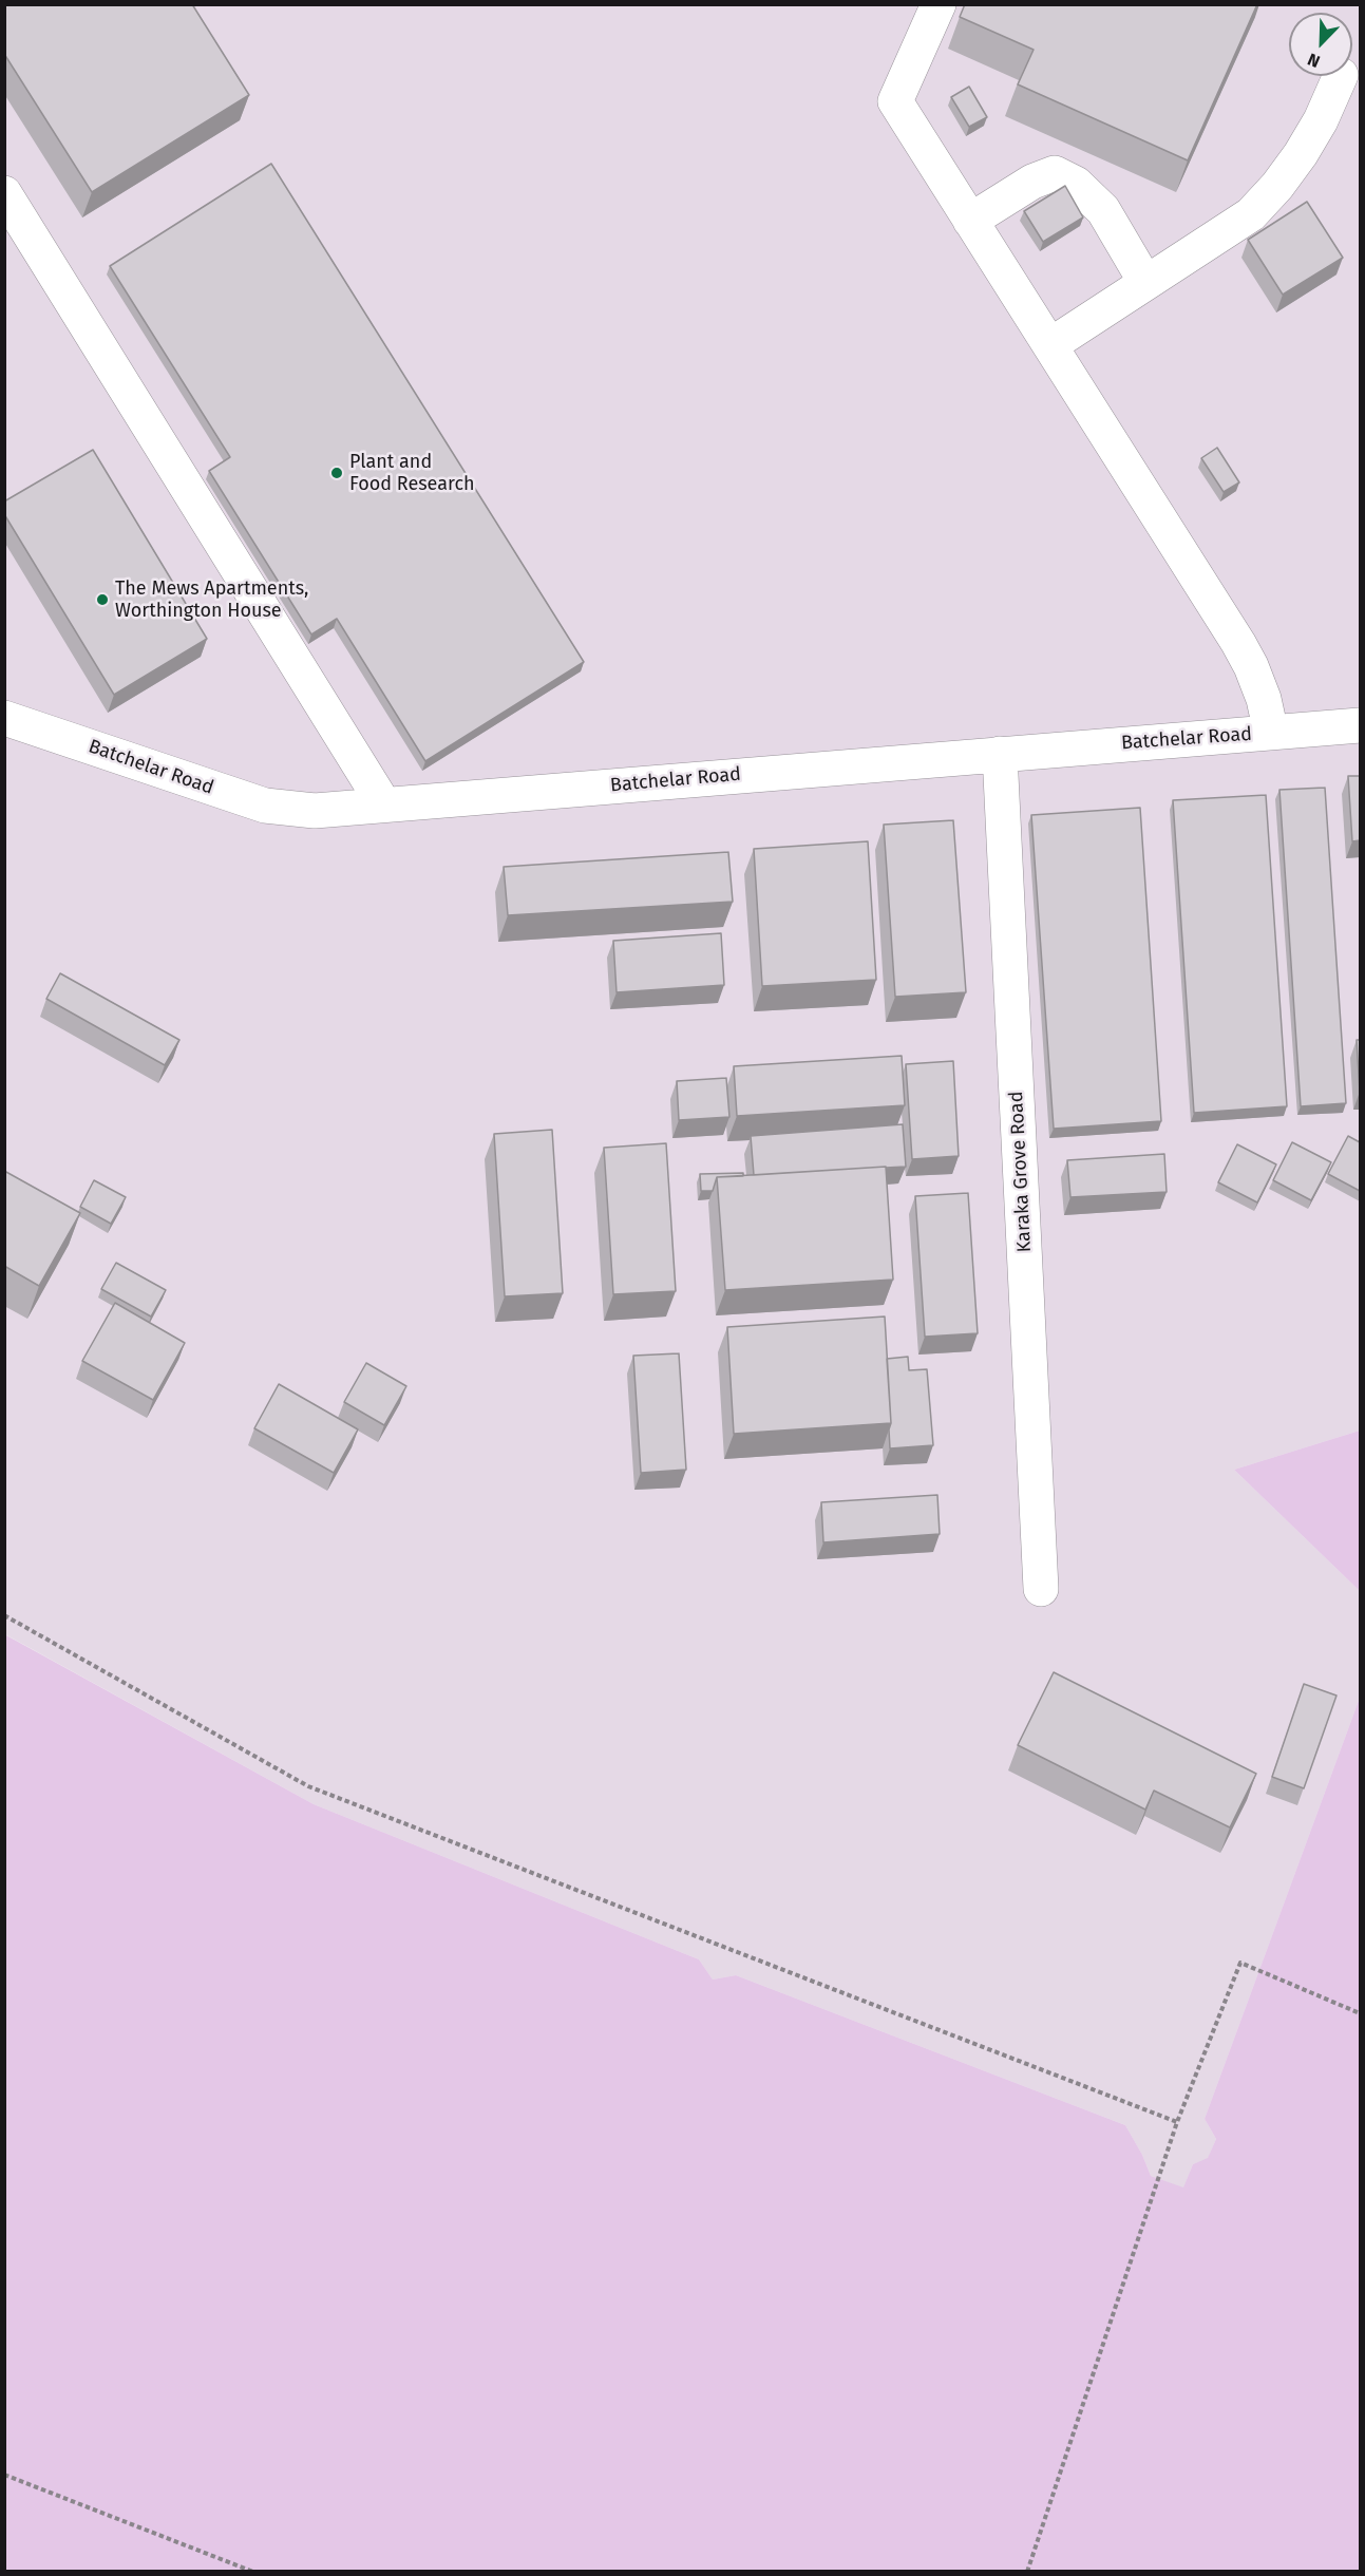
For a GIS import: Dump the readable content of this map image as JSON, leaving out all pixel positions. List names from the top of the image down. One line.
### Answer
{"streets":{"street":["Batchelar Road","Karaka Grove Road"]},"crossings":[["Batchelar Road","Karaka Grove Road"]],"places":["Plant and Food Research","The Mews Apartments, Worthington House"],"north":"bottom left"}
